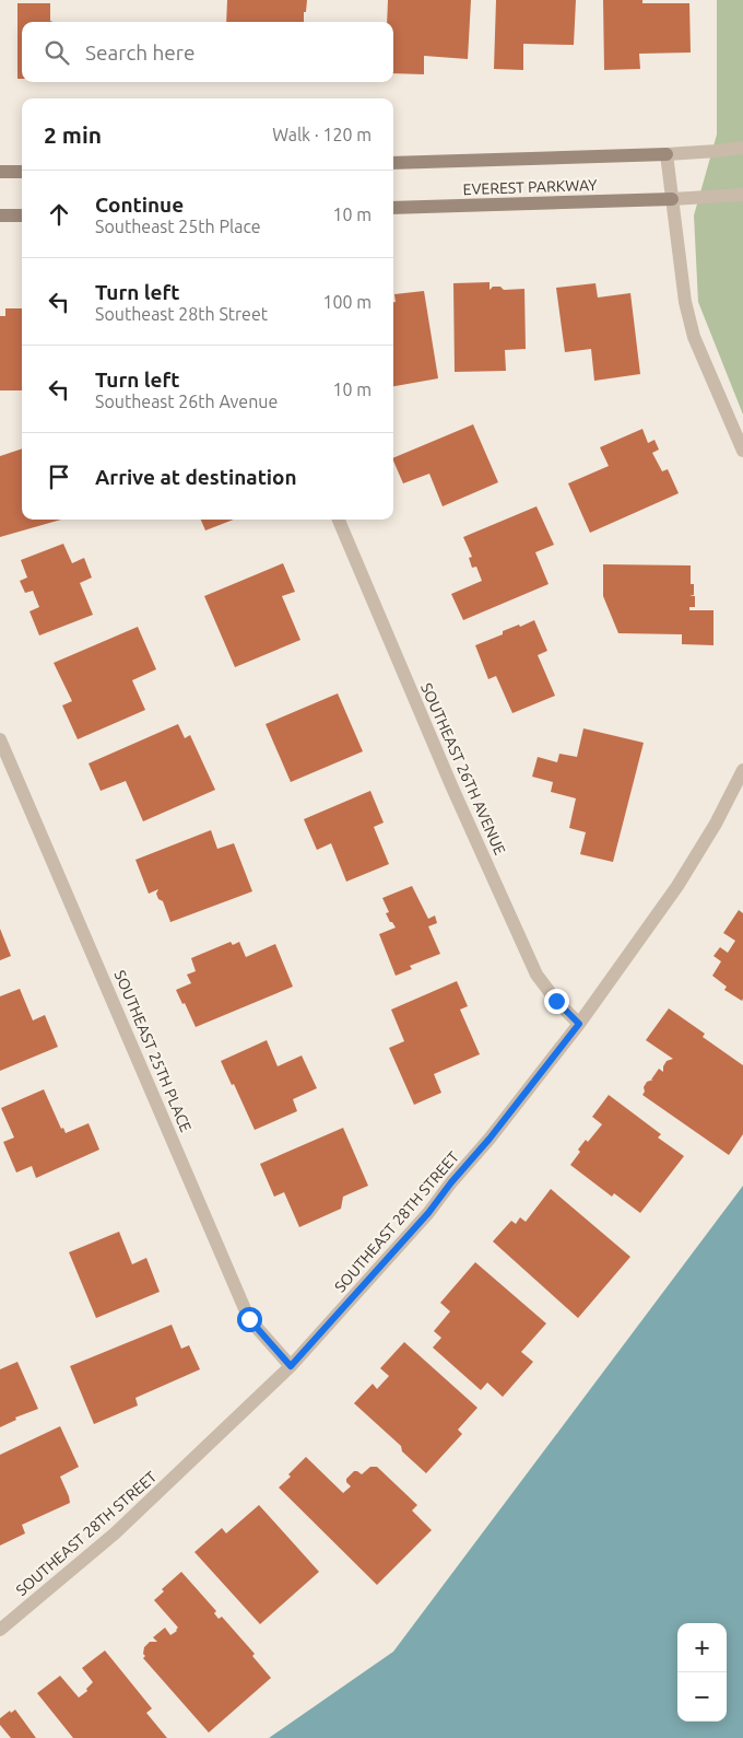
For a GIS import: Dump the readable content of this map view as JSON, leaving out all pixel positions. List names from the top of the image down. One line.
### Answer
{"streets":{"street":["EVEREST PARKWAY","SOUTHEAST 26TH AVENUE","SOUTHEAST 25TH PLACE","SOUTHEAST 28TH STREET"]},"crossings":[["SOUTHEAST 26TH AVENUE","SOUTHEAST 28TH STREET"],["SOUTHEAST 25TH PLACE","SOUTHEAST 28TH STREET"]],"page":{"search":"Search here","heading":["2 min","Walk · 120 m"],"list":[["Continue","Southeast 25th Place","10 m"],["Turn left","Southeast 28th Street","100 m"],["Turn left","Southeast 26th Avenue","10 m"],"Arrive at destination"],"map_buttons":["+","−"]}}
